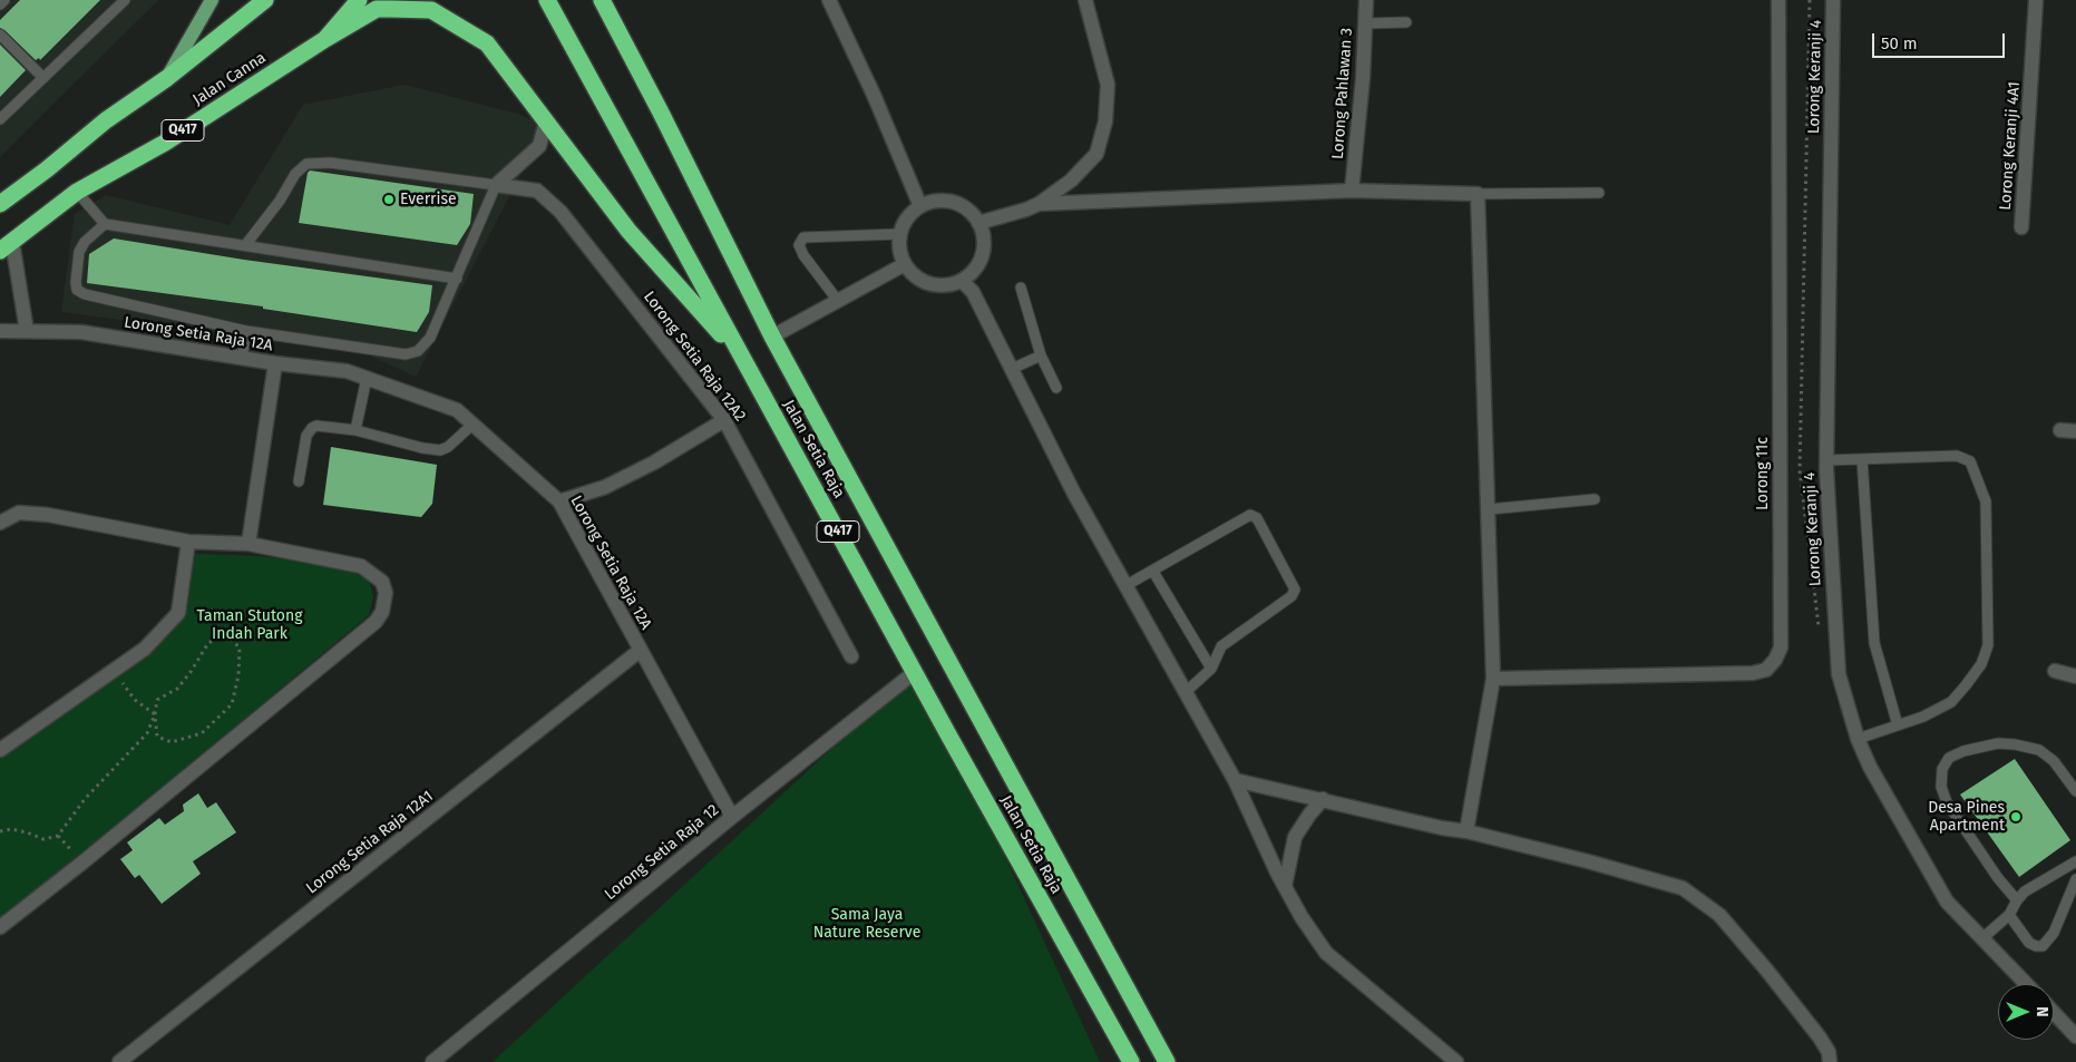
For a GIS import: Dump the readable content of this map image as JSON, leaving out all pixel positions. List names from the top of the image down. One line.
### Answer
{"streets":{"highway":["Jalan Canna","Q417","Jalan Setia Raja"],"street":["Lorong Keranji 4","Lorong Pahlawan 3","Lorong Keranji 4A1","Lorong Setia Raja 12A","Lorong Setia Raja 12A2","Lorong 11c","Lorong Setia Raja 12A1","Lorong Setia Raja 12"]},"crossings":[["Lorong Setia Raja 12A","Lorong Setia Raja 12A1"],["Lorong Setia Raja 12A","Lorong Setia Raja 12"],["Jalan Setia Raja","Lorong Setia Raja 12"]],"parks":["Taman Stutong Indah Park","Sama Jaya Nature Reserve"],"places":["Everrise","Desa Pines Apartment"],"scale_bar":"50 m","north":"right"}
